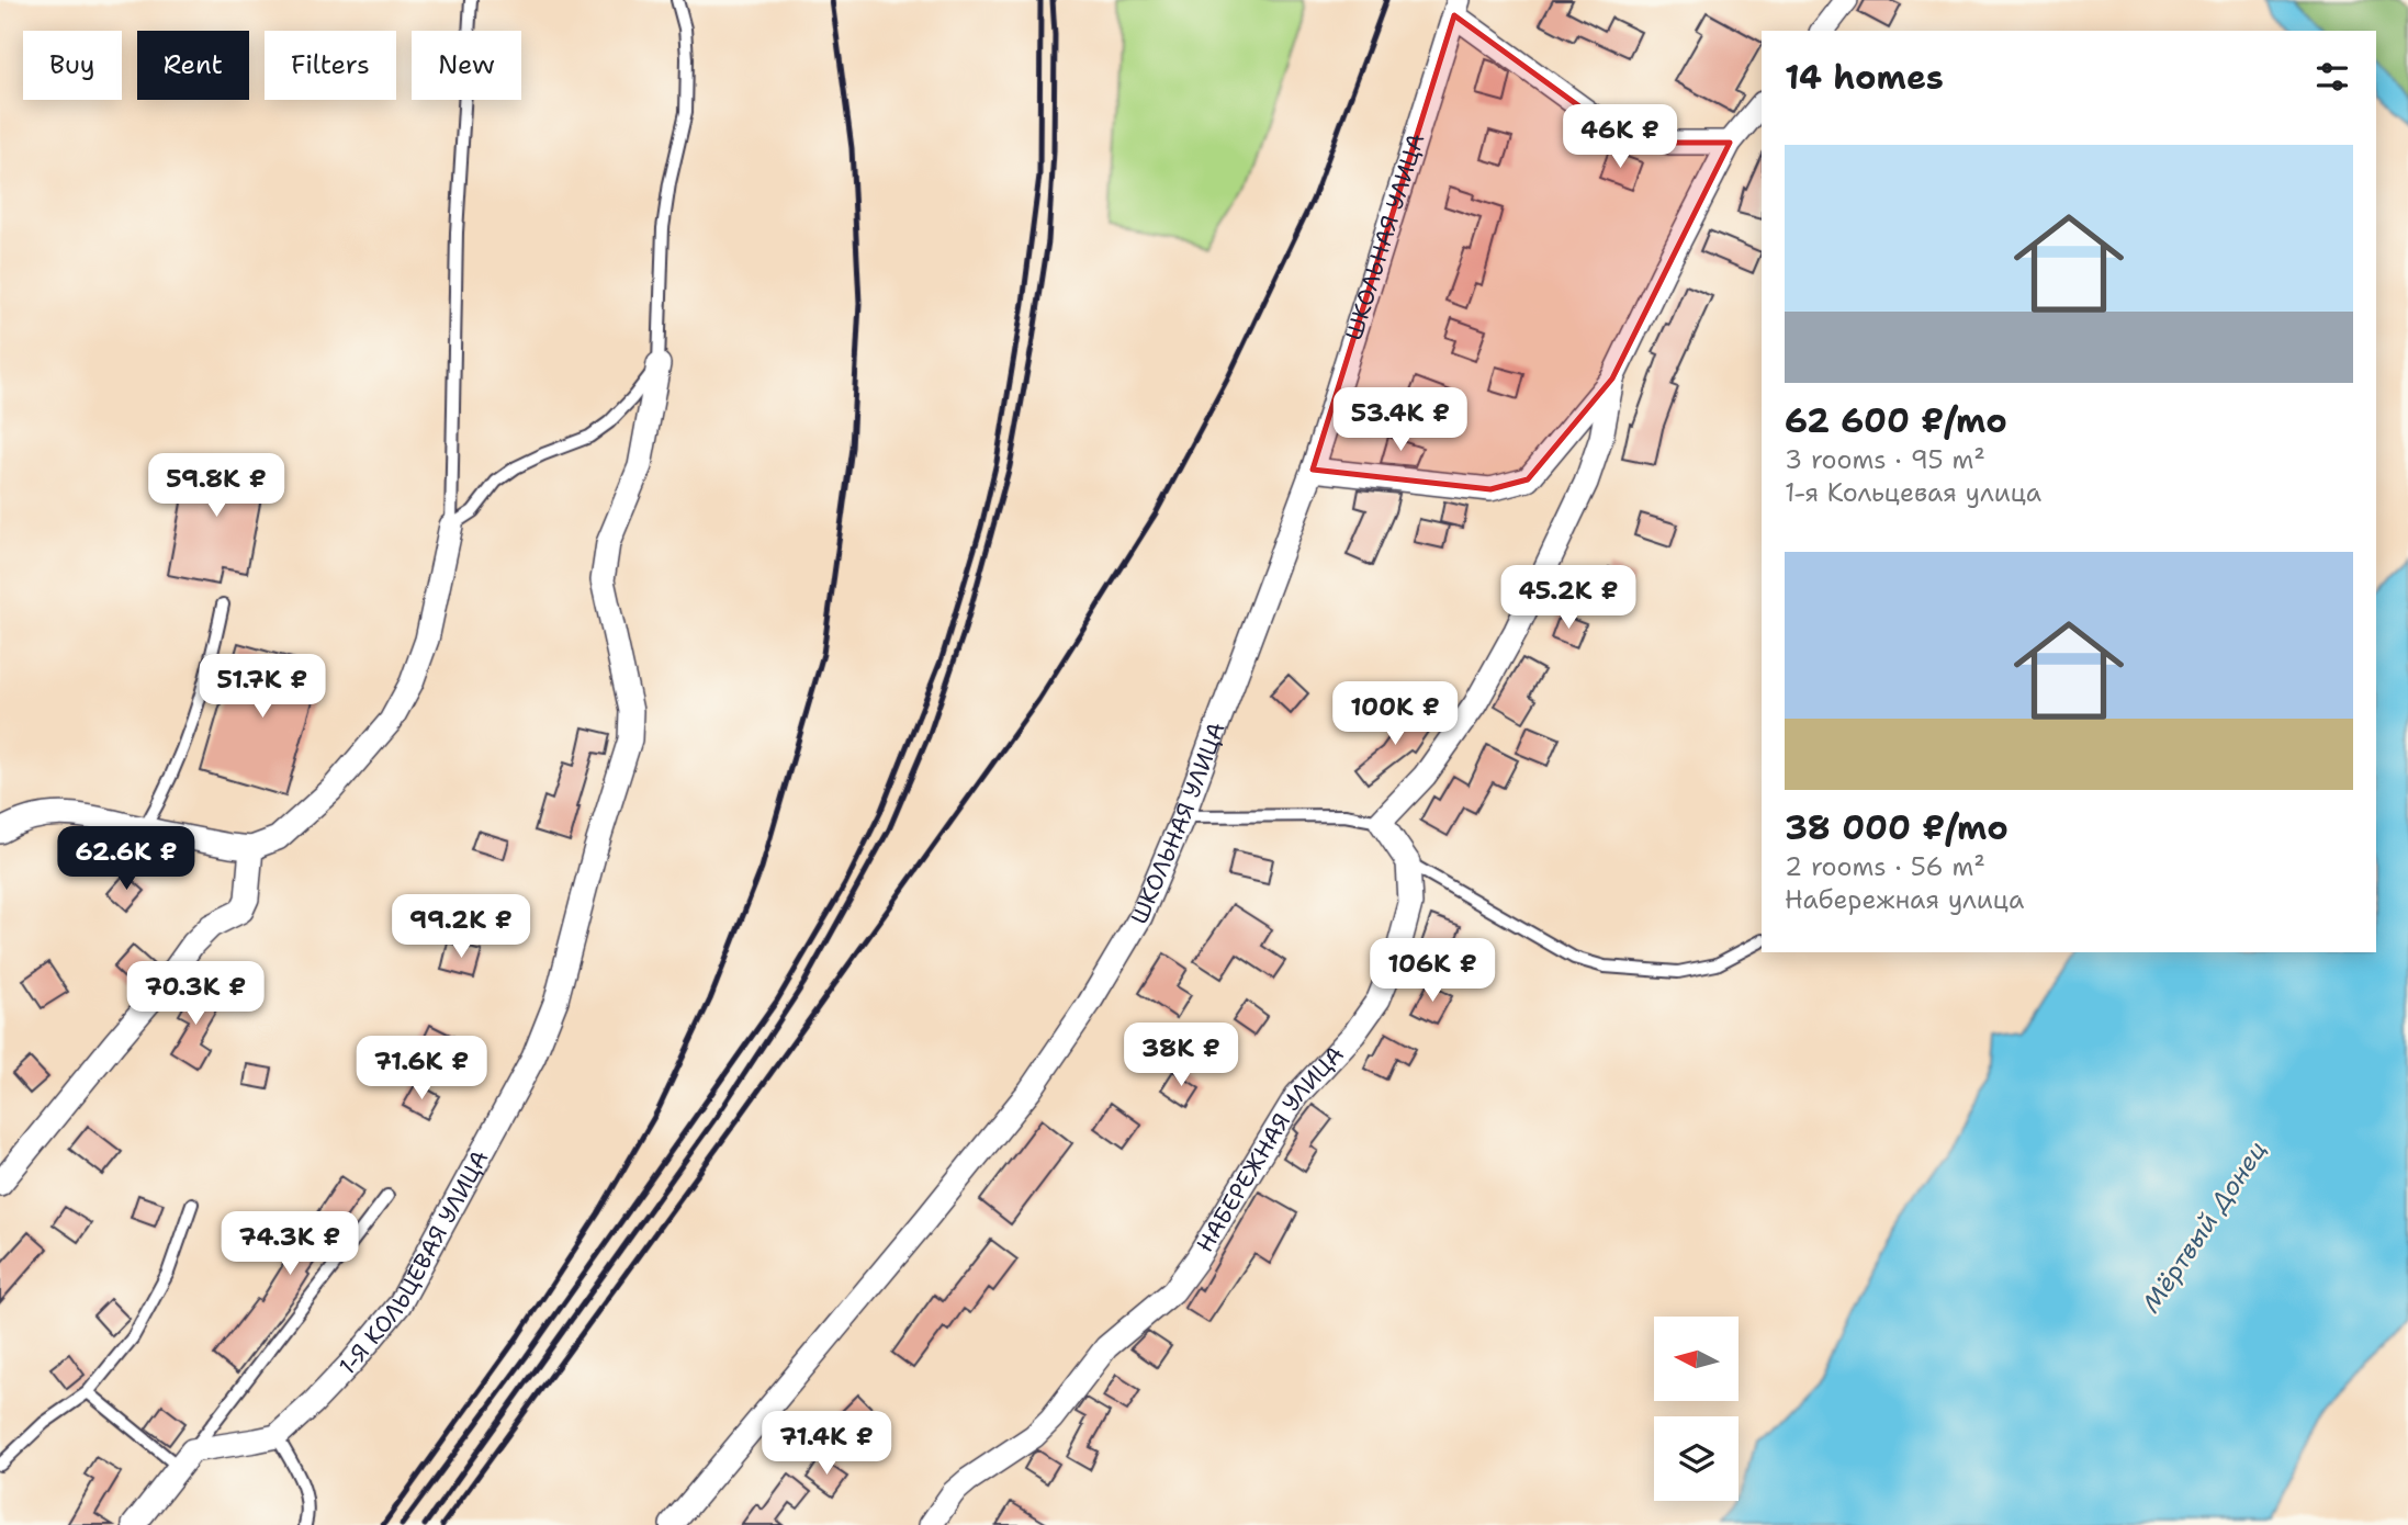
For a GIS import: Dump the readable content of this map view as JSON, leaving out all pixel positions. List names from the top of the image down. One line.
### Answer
{"streets":{"street":["ШКОЛЬНАЯ УЛИЦА","НАБЕРЕЖНАЯ УЛИЦА","1-Я КОЛЬЦЕВАЯ УЛИЦА"]},"water":["Мёртвый Донец"],"north":"left","page":{"chip":["Buy","Rent","Filters","New"],"heading":"14 homes","price":["46K ₽","53.4K ₽","59.8K ₽","45.2K ₽","51.7K ₽","100K ₽","62.6K ₽","99.2K ₽","106K ₽","70.3K ₽","38K ₽","71.6K ₽","74.3K ₽","71.4K ₽"],"list":[{"name":"62 600 ₽/mo","note":"3 rooms · 95 m² · 1-я Кольцевая улица"},{"name":"38 000 ₽/mo","note":"2 rooms · 56 m² · Набережная улица"}]}}
